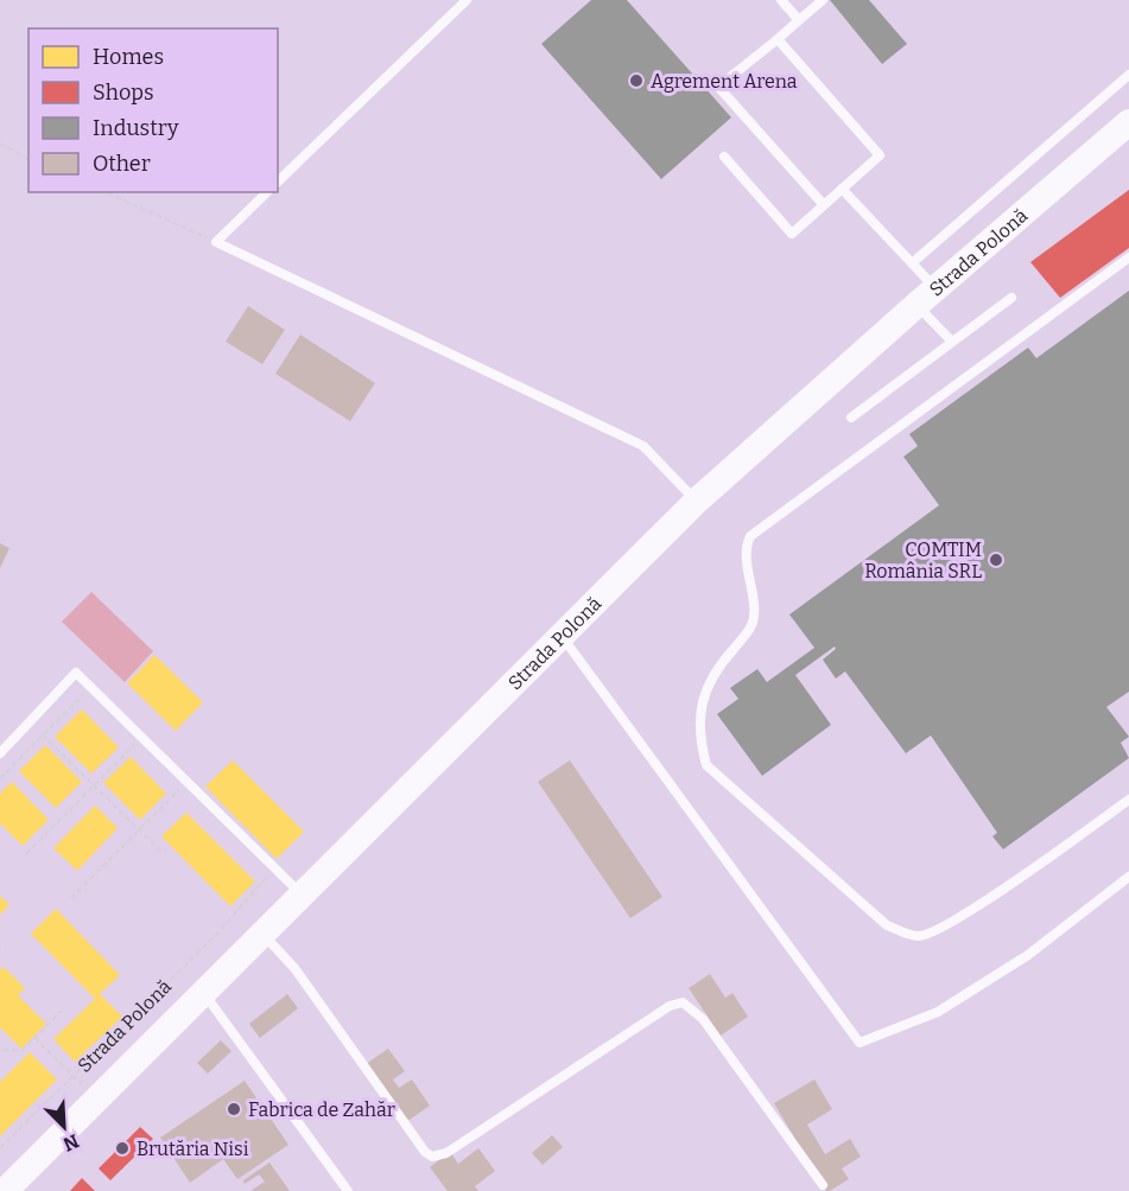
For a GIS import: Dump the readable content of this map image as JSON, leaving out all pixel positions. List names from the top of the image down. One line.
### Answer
{"streets":{"main road":["Strada Polonă"]},"places":["Agrement Arena","COMTIM România SRL","Fabrica de Zahăr","Brutăria Nisi"],"legend":["Homes","Shops","Industry","Other"],"north":"bottom right"}
